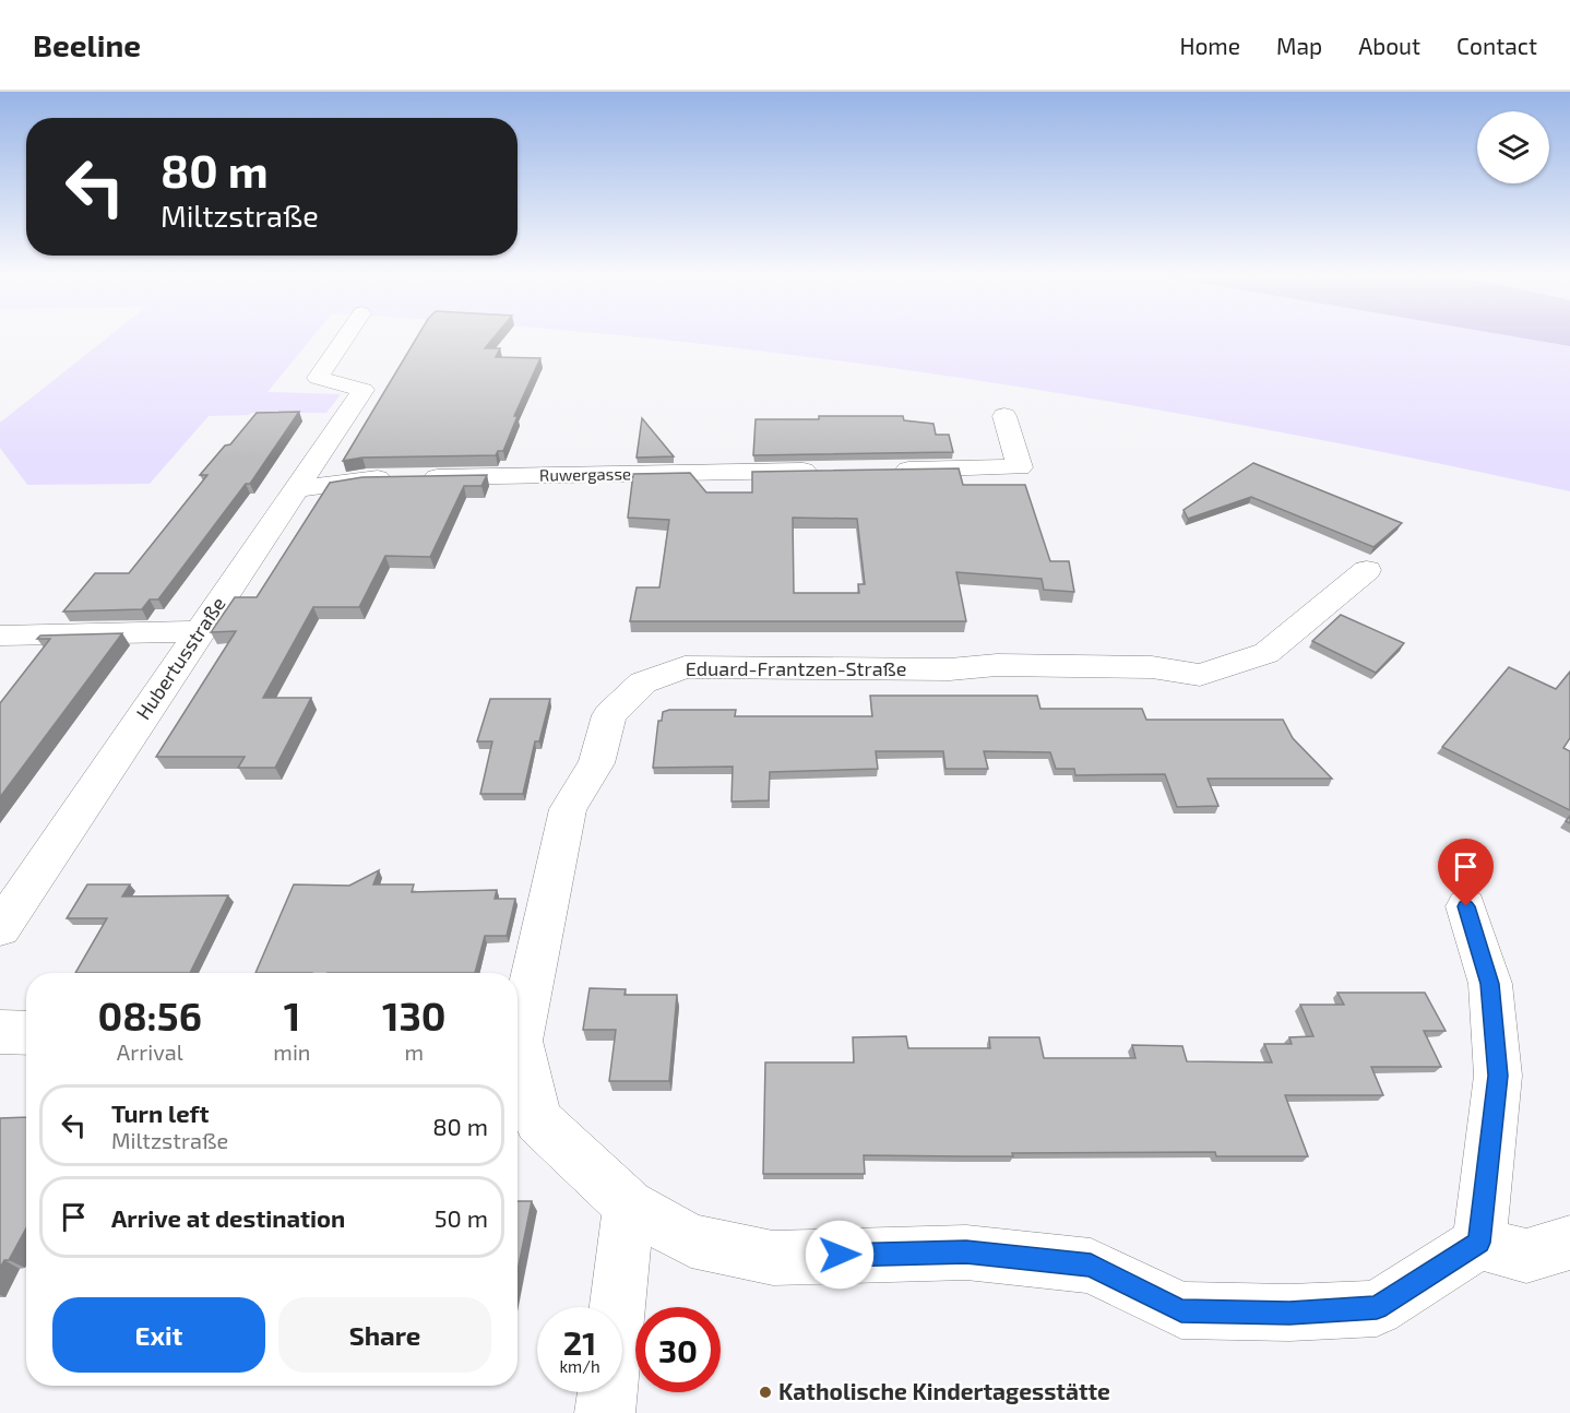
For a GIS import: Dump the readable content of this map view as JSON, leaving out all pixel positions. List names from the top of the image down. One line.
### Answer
{"streets":{"street":["Ruwergasse","Hubertusstraße","Eduard-Frantzen-Straße"]},"crossings":[["Ruwergasse","Hubertusstraße"]],"places":["Katholische Kindertagesstätte"],"page":{"header":"Beeline","nav":["Home","Map","About","Contact"],"turn":["80 m","Miltzstraße"],"eta":["08:56","Arrival","1","min","130","m"],"list":[{"name":"Turn left","note":"Miltzstraße","value":"80 m"},{"name":"Arrive at destination","value":"50 m"}],"buttons":["Exit","Share"],"speed":"21 km/h","limit":"30"}}
